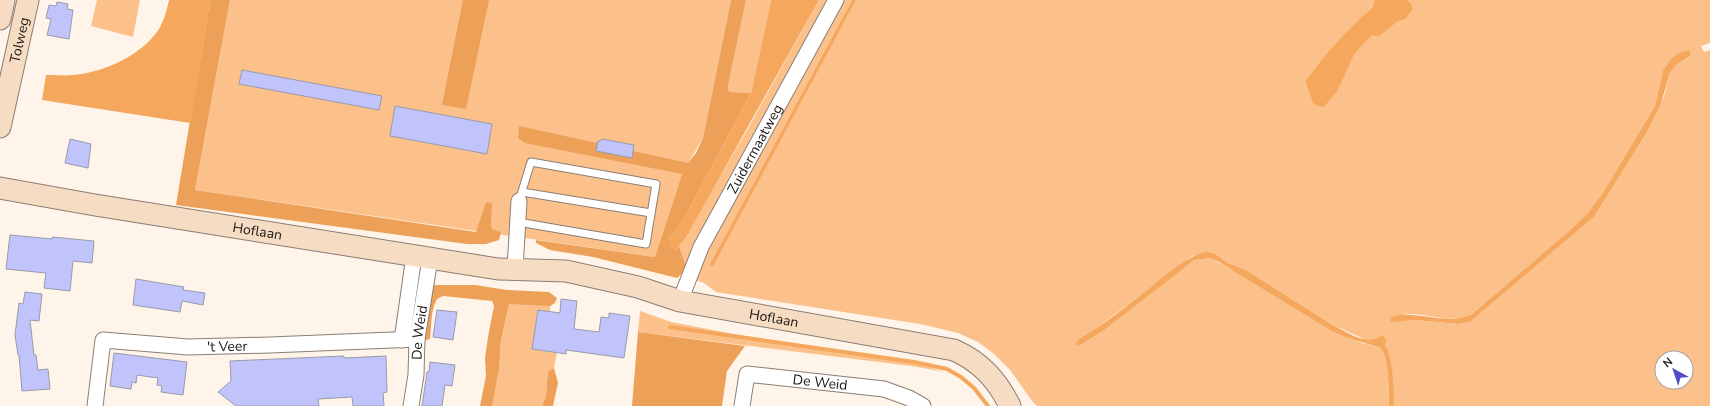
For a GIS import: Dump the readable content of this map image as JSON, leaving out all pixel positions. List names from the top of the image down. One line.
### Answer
{"streets":{"main road":["Tolweg","Hoflaan"],"street":["Zuidermaatweg","De Weid","'t Veer"]},"crossings":[["Zuidermaatweg","Hoflaan"],["Hoflaan","De Weid"],["De Weid","'t Veer"]],"north":"top left"}
